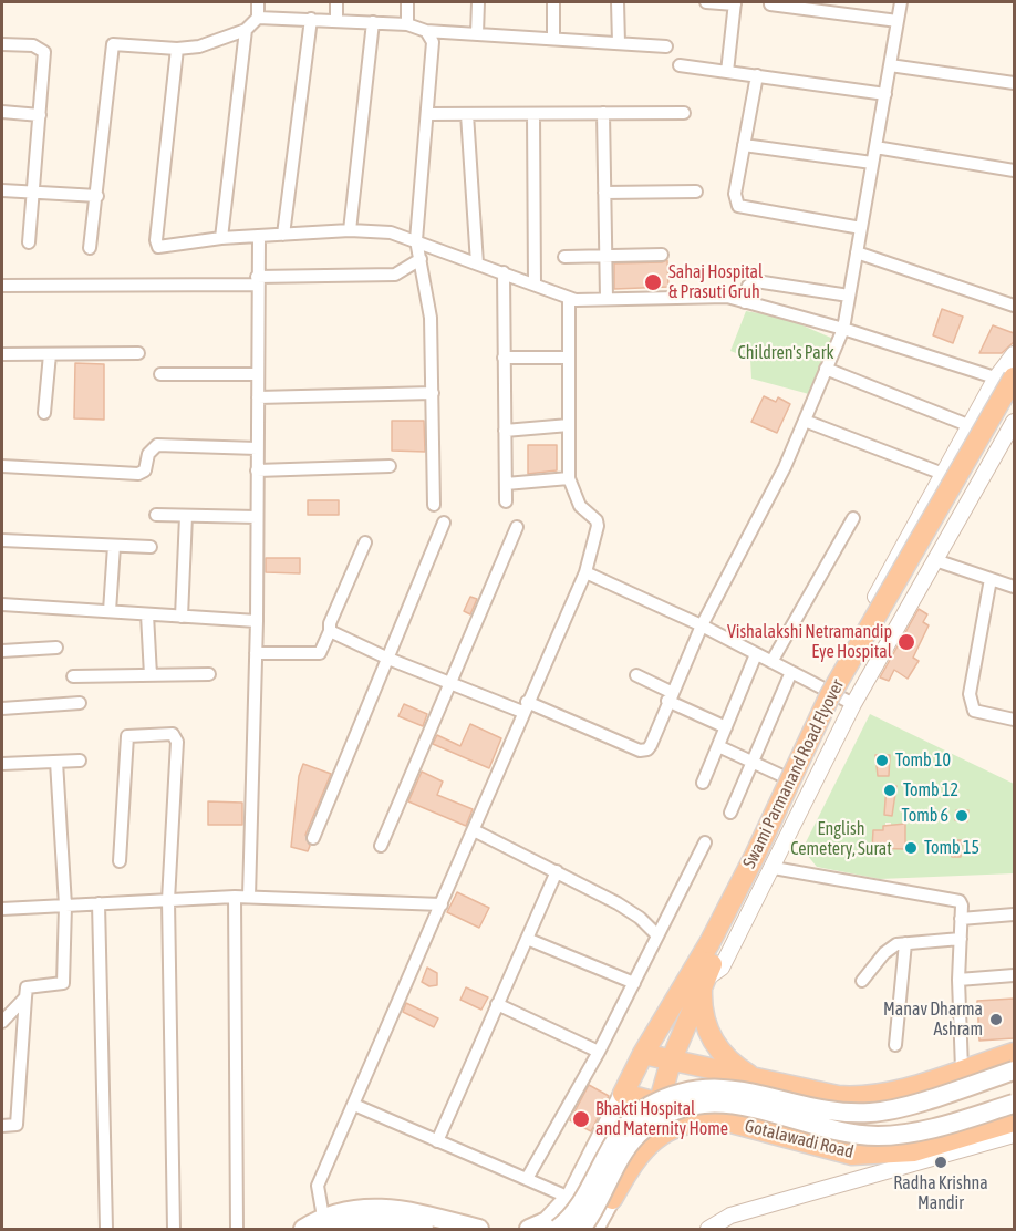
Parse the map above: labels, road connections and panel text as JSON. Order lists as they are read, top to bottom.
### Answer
{
  "streets": {
    "highway": ["Swami Parmanand Road Flyover", "Gotalawadi Road"]
  },
  "parks": ["Children's Park", "English Cemetery, Surat"],
  "places": [
    "Sahaj Hospital & Prasuti Gruh",
    "Vishalakshi Netramandip Eye Hospital",
    "Tomb 10",
    "Tomb 12",
    "Tomb 6",
    "Tomb 15",
    "Manav Dharma Ashram",
    "Bhakti Hospital and Maternity Home",
    "Radha Krishna Mandir"
  ]
}
